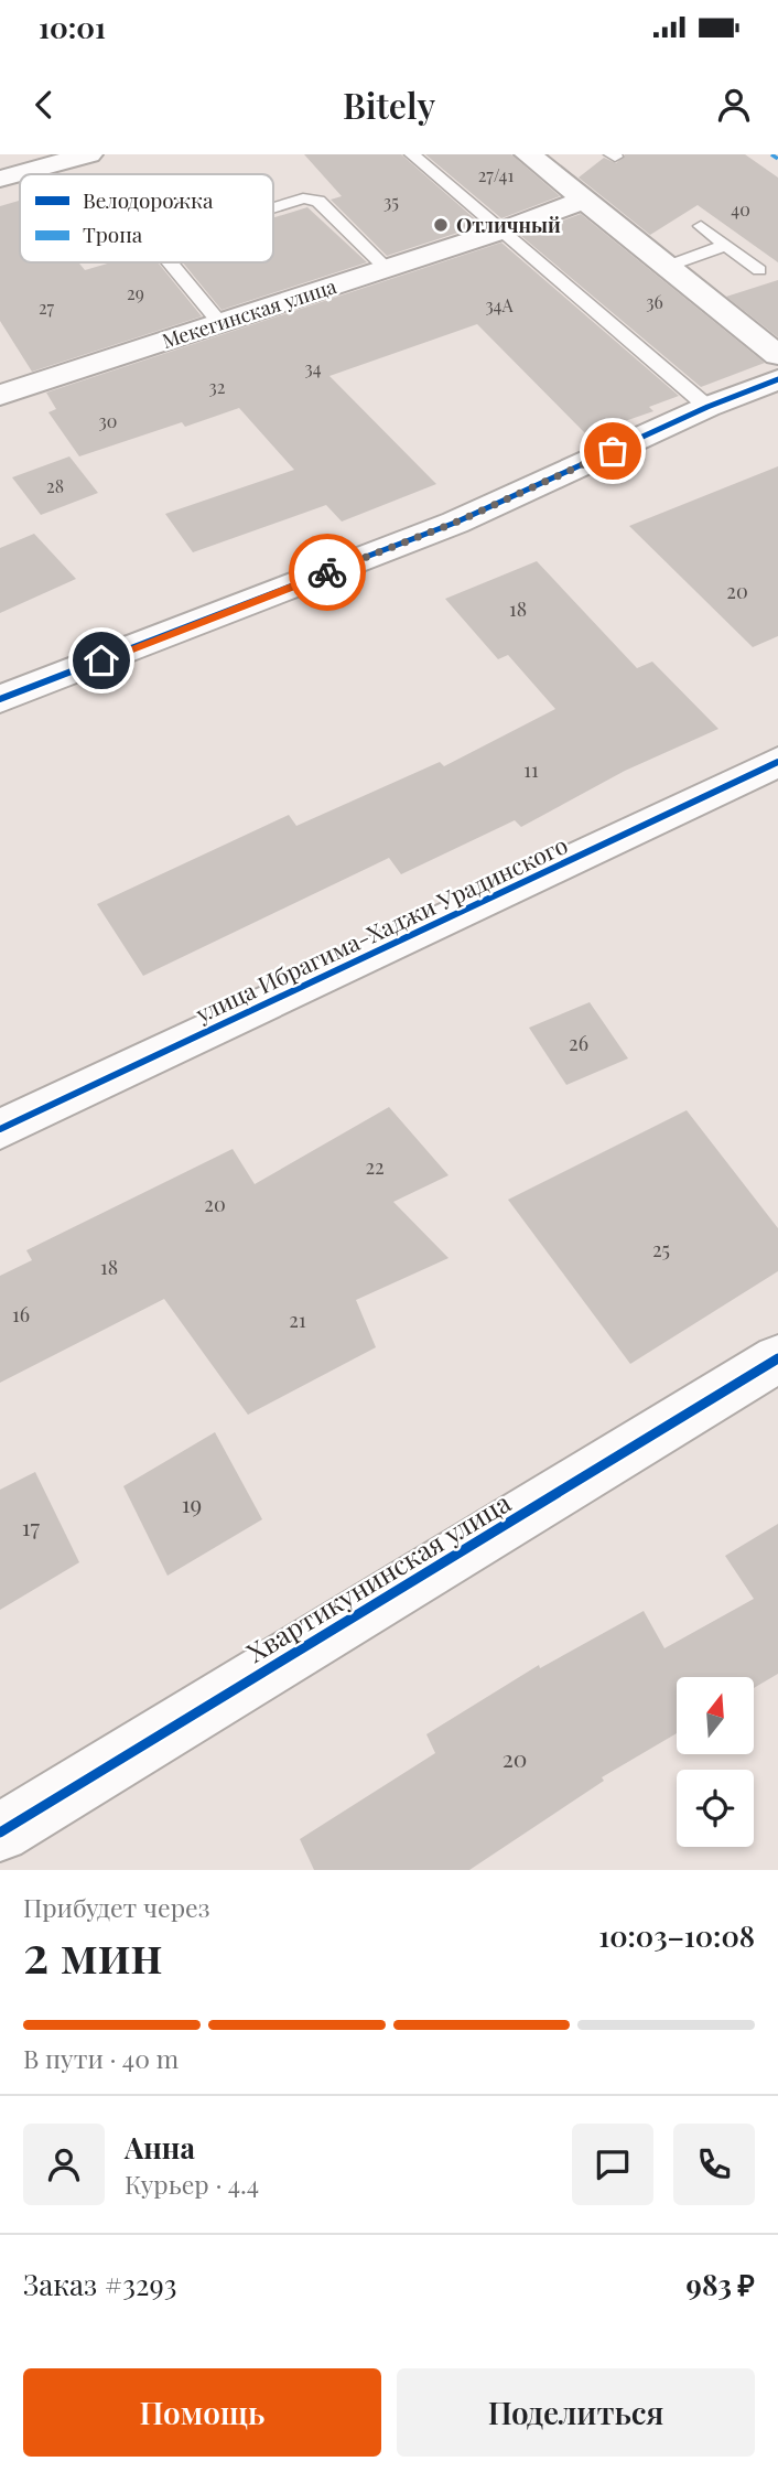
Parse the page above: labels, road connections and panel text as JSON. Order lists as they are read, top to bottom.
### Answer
{
  "streets": {
    "street": ["Мекегинская улица", "улица Ибрагима-Хаджи Урадинского", "Хвартикунинская улица"]
  },
  "places": ["Отличный"],
  "house_numbers": [
    "27/41",
    "35",
    "40",
    "29",
    "36",
    "34А",
    "27",
    "34",
    "32",
    "30",
    "28",
    "20",
    "18",
    "11",
    "26",
    "22",
    "20",
    "25",
    "18",
    "16",
    "21",
    "19",
    "17",
    "20"
  ],
  "legend": ["Велодорожка", "Тропа"],
  "north": "top",
  "page": {
    "status": "10:01",
    "header": "Bitely",
    "heading": ["2 мин", "Прибудет через", "10:03–10:08"],
    "panel": [
      "Анна",
      "Курьер · 4.4",
      "Заказ #3293",
      "983 ₽"
    ],
    "bar": "В пути · 40 m",
    "buttons": ["Помощь", "Поделиться"]
  }
}
